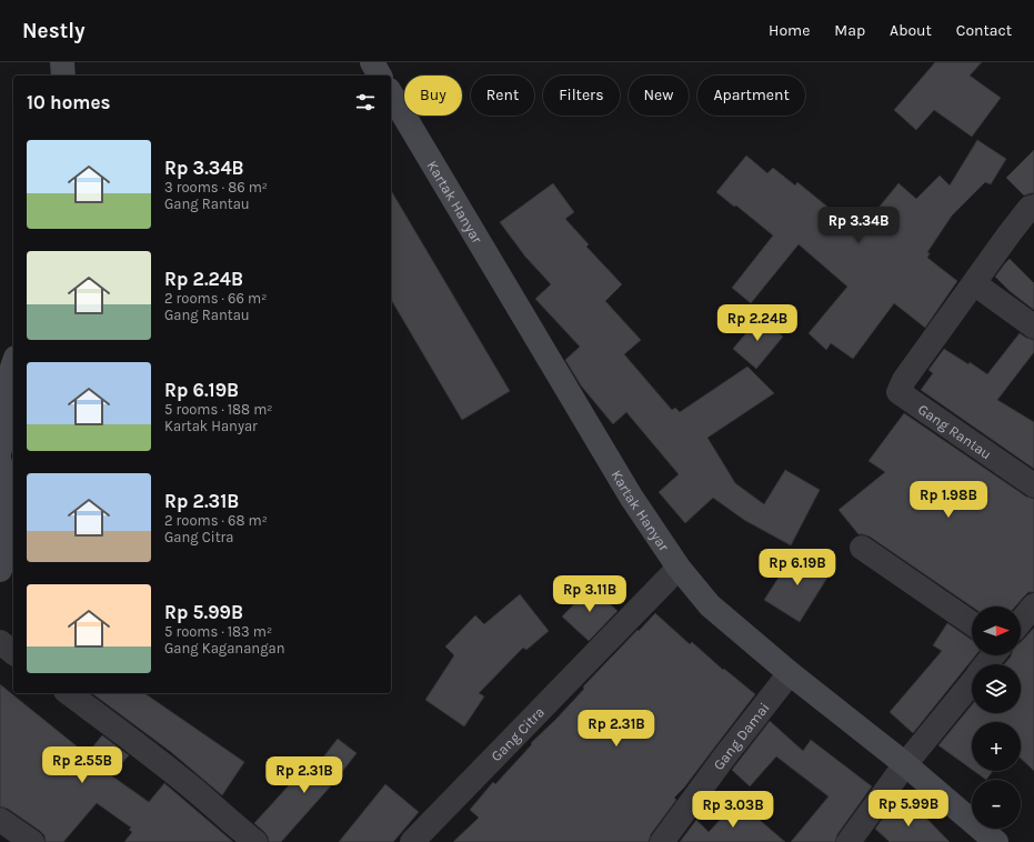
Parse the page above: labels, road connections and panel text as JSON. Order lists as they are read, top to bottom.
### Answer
{
  "streets": {
    "street": [
      "Kartak Hanyar",
      "Gang Rantau",
      "Gang Citra",
      "Gang Damai"
    ]
  },
  "crossings": [
    ["Kartak Hanyar", "Gang Citra"],
    ["Kartak Hanyar", "Gang Damai"]
  ],
  "north": "right",
  "page": {
    "header": "Nestly",
    "nav": [
      "Home",
      "Map",
      "About",
      "Contact"
    ],
    "chip": [
      "Buy",
      "Rent",
      "Filters",
      "New",
      "Apartment"
    ],
    "heading": "10 homes",
    "list": [
      {
        "name": "Rp 3.34B",
        "note": "3 rooms · 86 m² · Gang Rantau"
      },
      {
        "name": "Rp 2.24B",
        "note": "2 rooms · 66 m² · Gang Rantau"
      },
      {
        "name": "Rp 6.19B",
        "note": "5 rooms · 188 m² · Kartak Hanyar"
      },
      {
        "name": "Rp 2.31B",
        "note": "2 rooms · 68 m² · Gang Citra"
      },
      {
        "name": "Rp 5.99B",
        "note": "5 rooms · 183 m² · Gang Kaganangan"
      }
    ],
    "price": [
      "Rp 3.34B",
      "Rp 2.24B",
      "Rp 1.98B",
      "Rp 6.19B",
      "Rp 3.11B",
      "Rp 2.31B",
      "Rp 2.55B",
      "Rp 2.31B",
      "Rp 5.99B",
      "Rp 3.03B"
    ],
    "map_buttons": ["+", "−"]
  }
}
